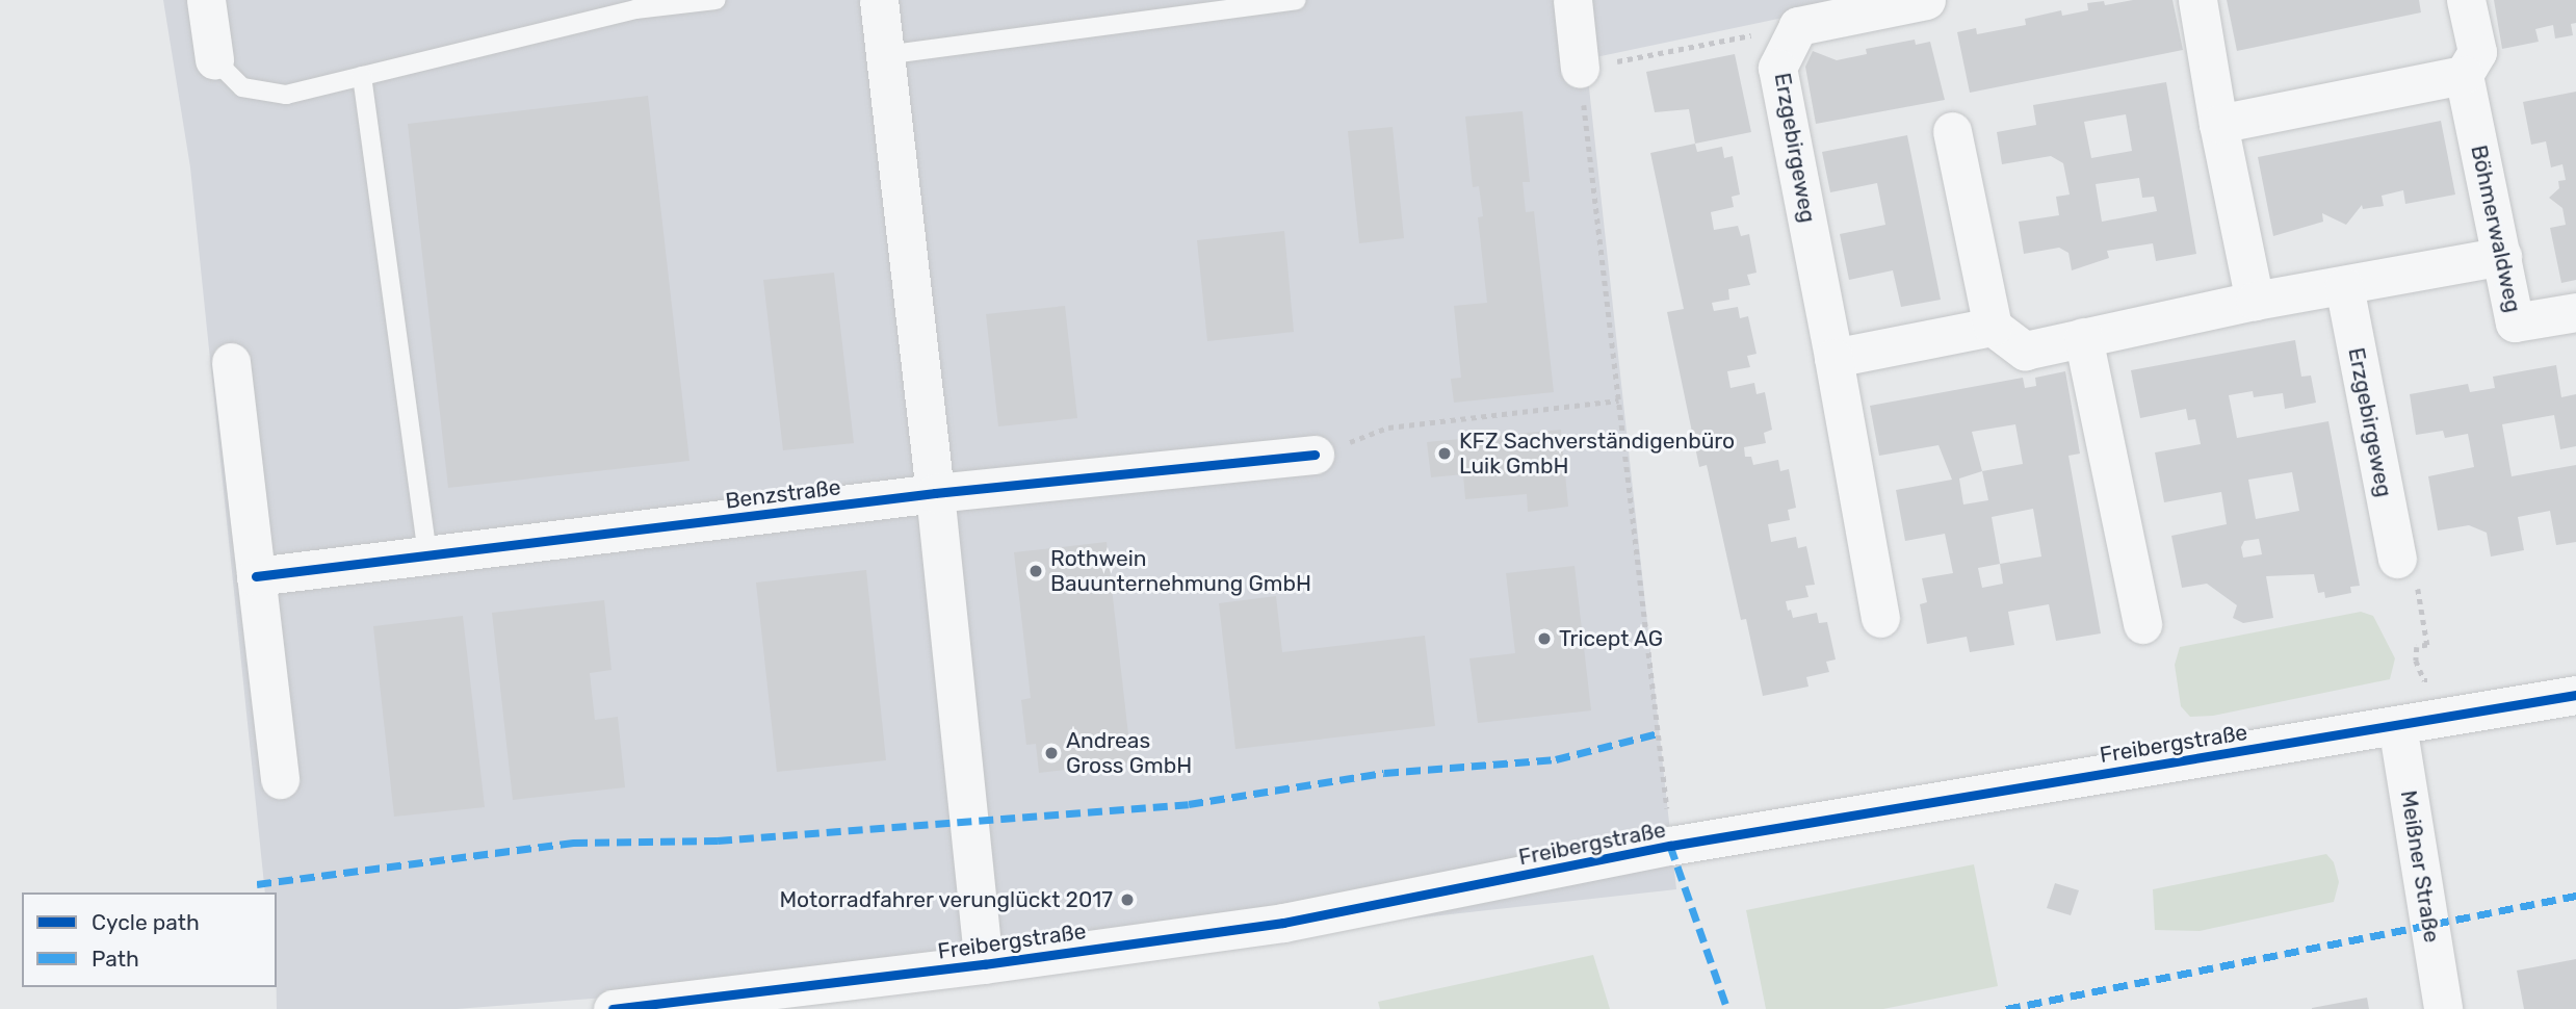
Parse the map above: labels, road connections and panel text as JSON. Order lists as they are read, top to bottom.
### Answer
{
  "streets": {
    "street": [
      "Erzgebirgeweg",
      "Böhmerwaldweg",
      "Benzstraße",
      "Freibergstraße",
      "Meißner Straße"
    ]
  },
  "crossings": [
    ["Freibergstraße", "Meißner Straße"]
  ],
  "places": [
    "KFZ Sachverständigenbüro Luik GmbH",
    "Rothwein Bauunternehmung GmbH",
    "Tricept AG",
    "Andreas Gross GmbH",
    "Motorradfahrer verunglückt 2017"
  ],
  "legend": ["Cycle path", "Path"]
}
